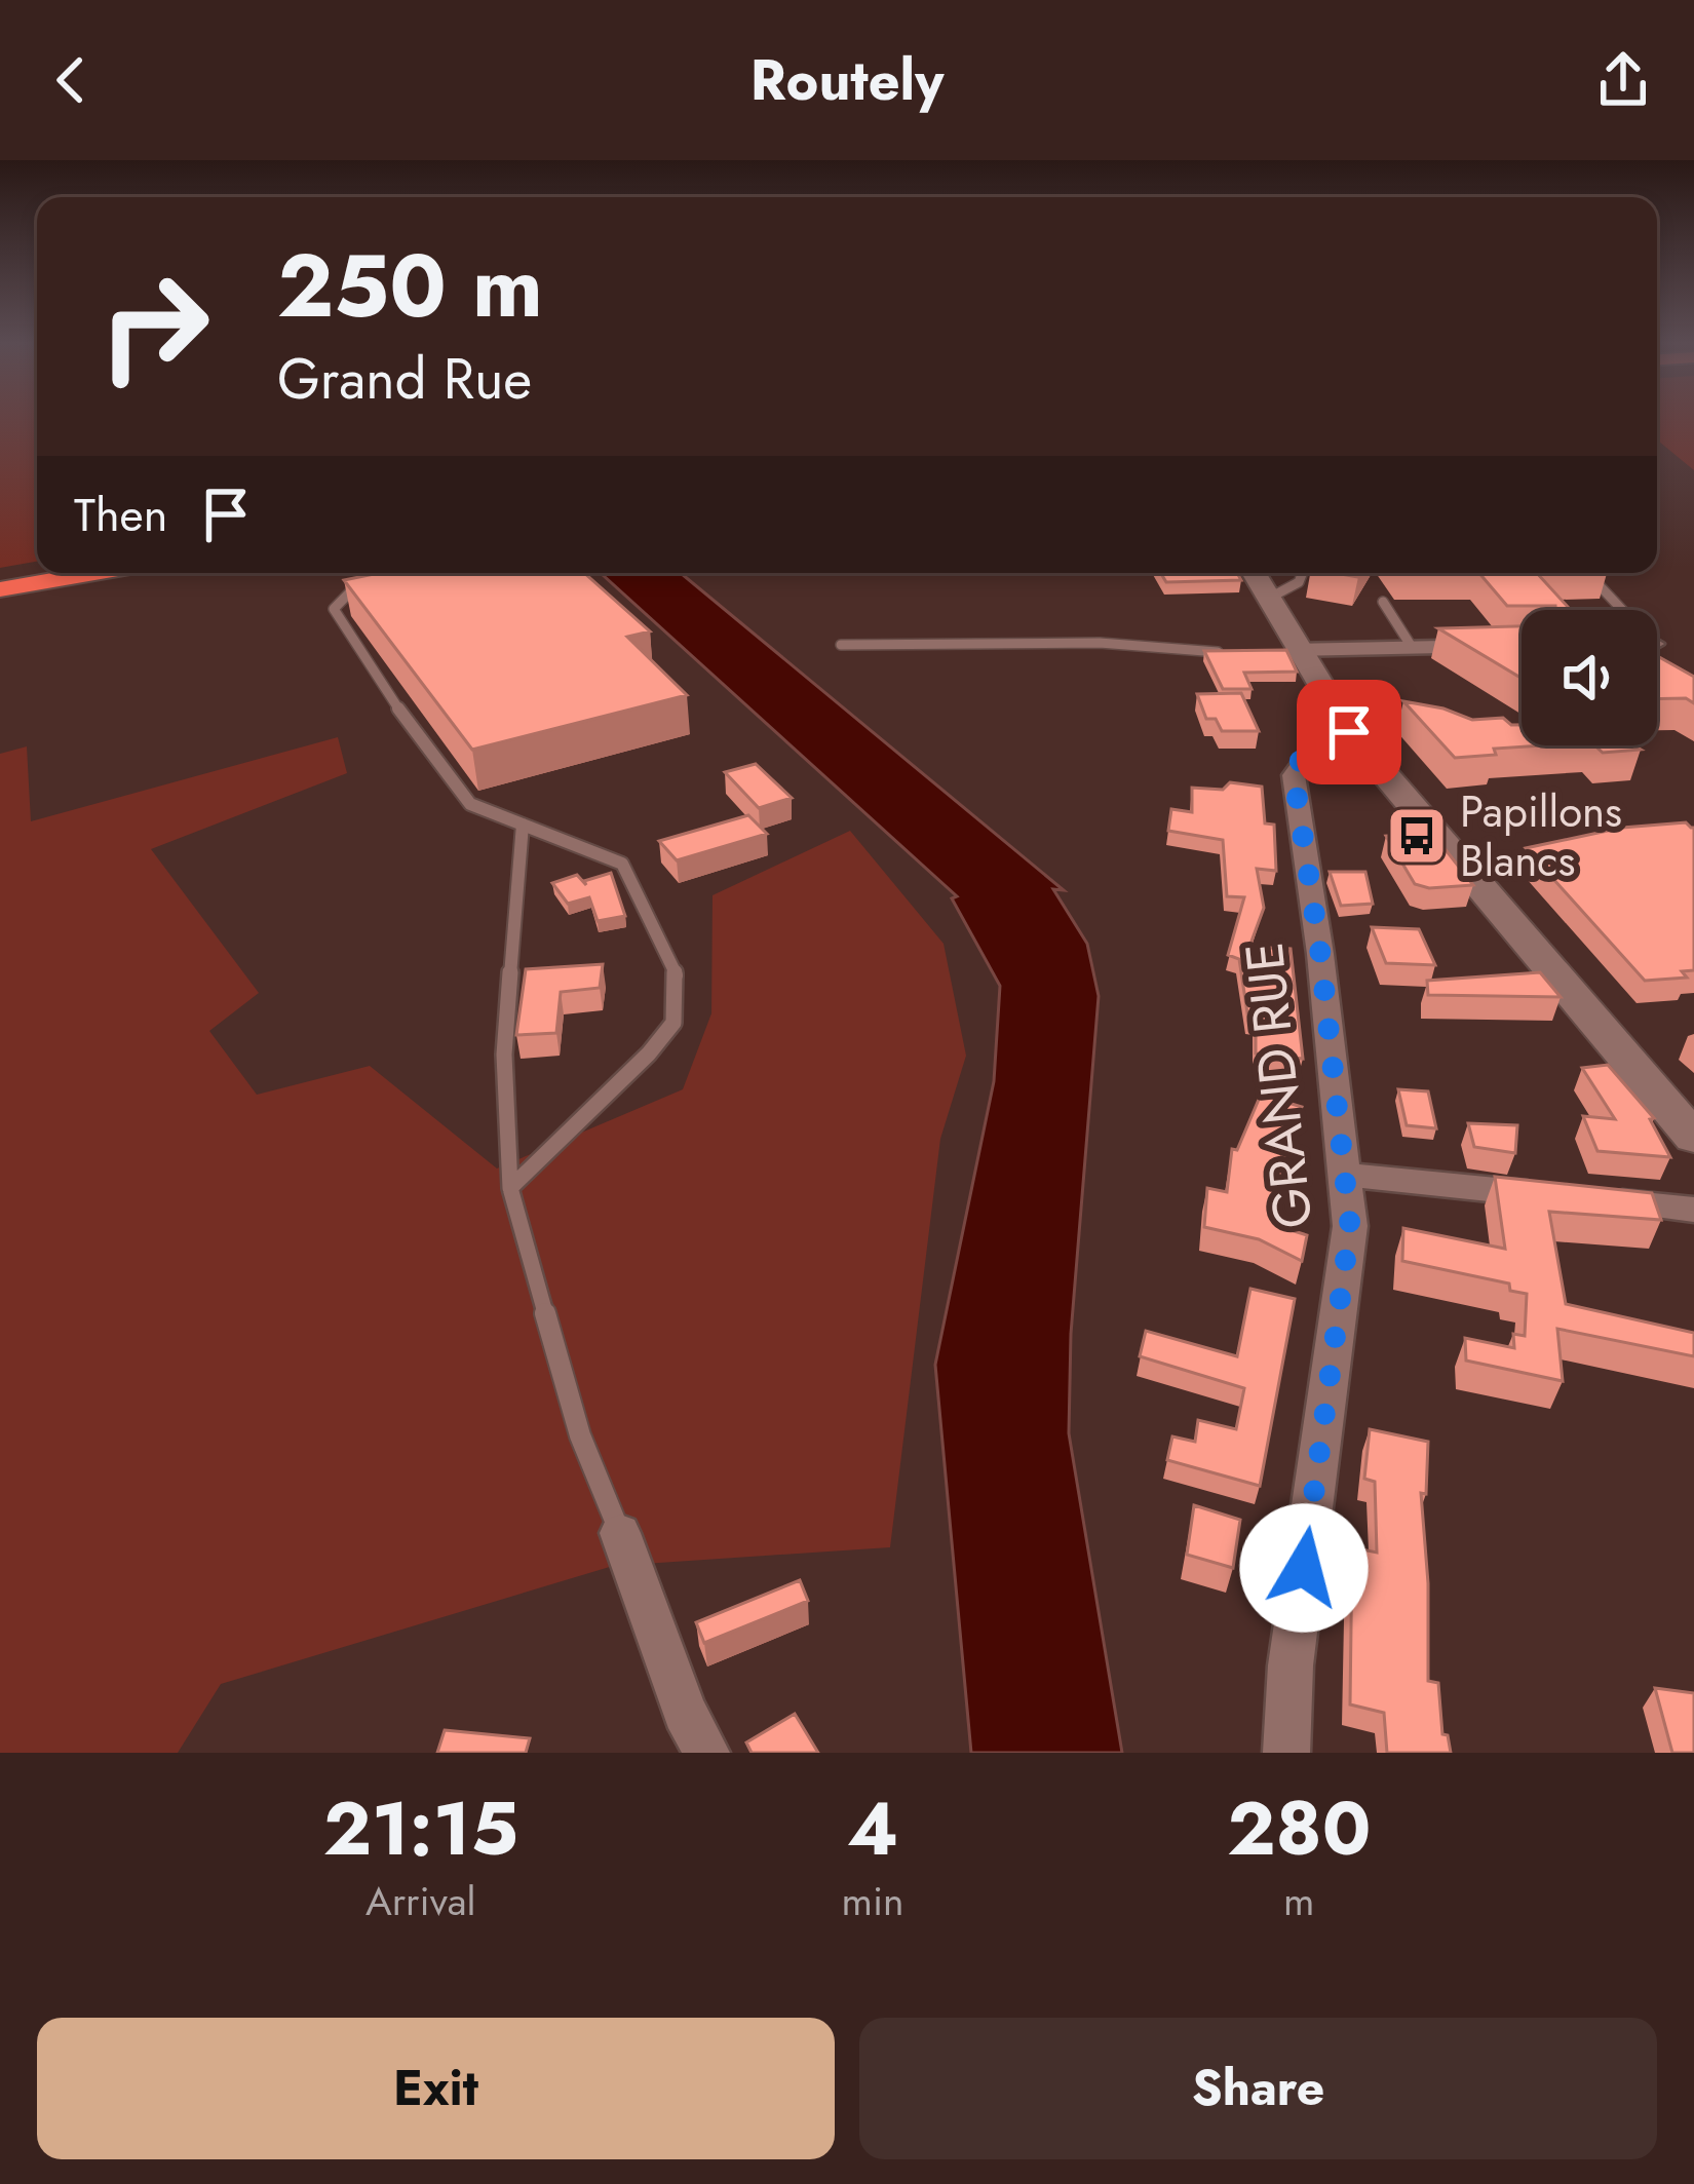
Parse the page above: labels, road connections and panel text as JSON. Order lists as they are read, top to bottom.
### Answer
{
  "streets": {
    "street": ["GRAND RUE"]
  },
  "places": {
    "bus stop": ["Papillons Blancs"]
  },
  "page": {
    "header": "Routely",
    "turn": ["250 m", "Grand Rue"],
    "then": "Then",
    "eta": [
      "21:15",
      "Arrival",
      "4",
      "min",
      "280",
      "m"
    ],
    "buttons": ["Exit", "Share"]
  }
}
